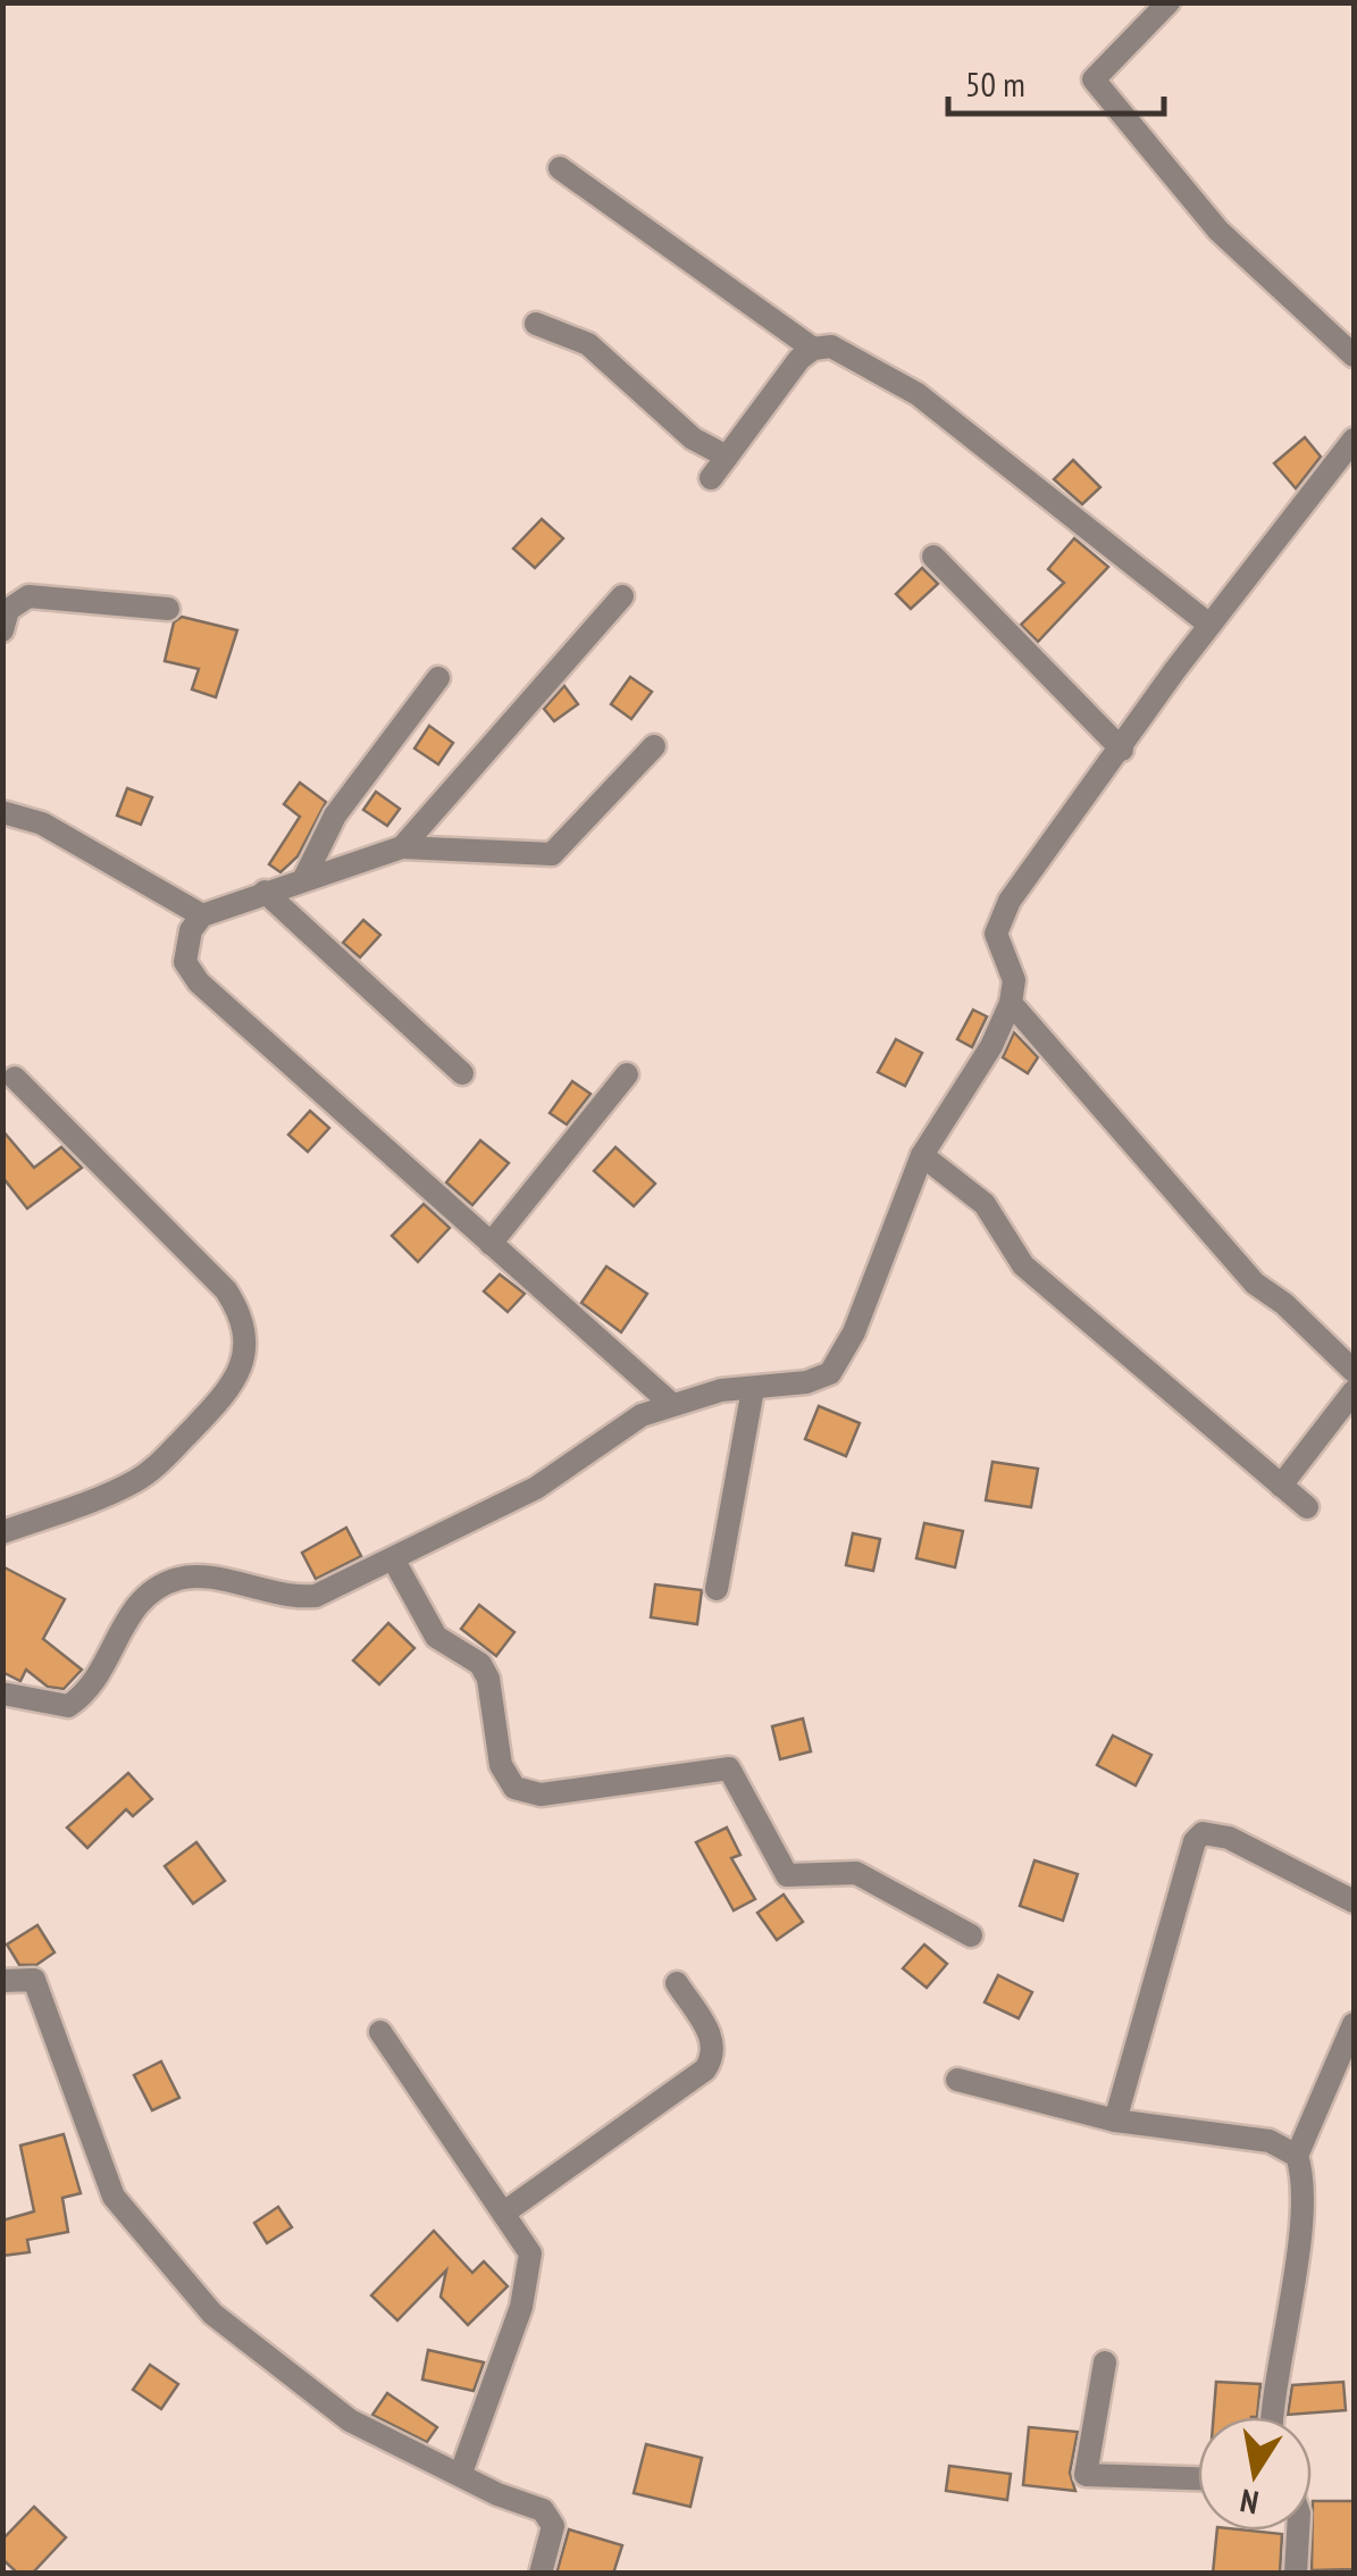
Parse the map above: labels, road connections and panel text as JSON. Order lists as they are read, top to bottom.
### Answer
{
  "scale_bar": "50 m",
  "north": "bottom"
}
